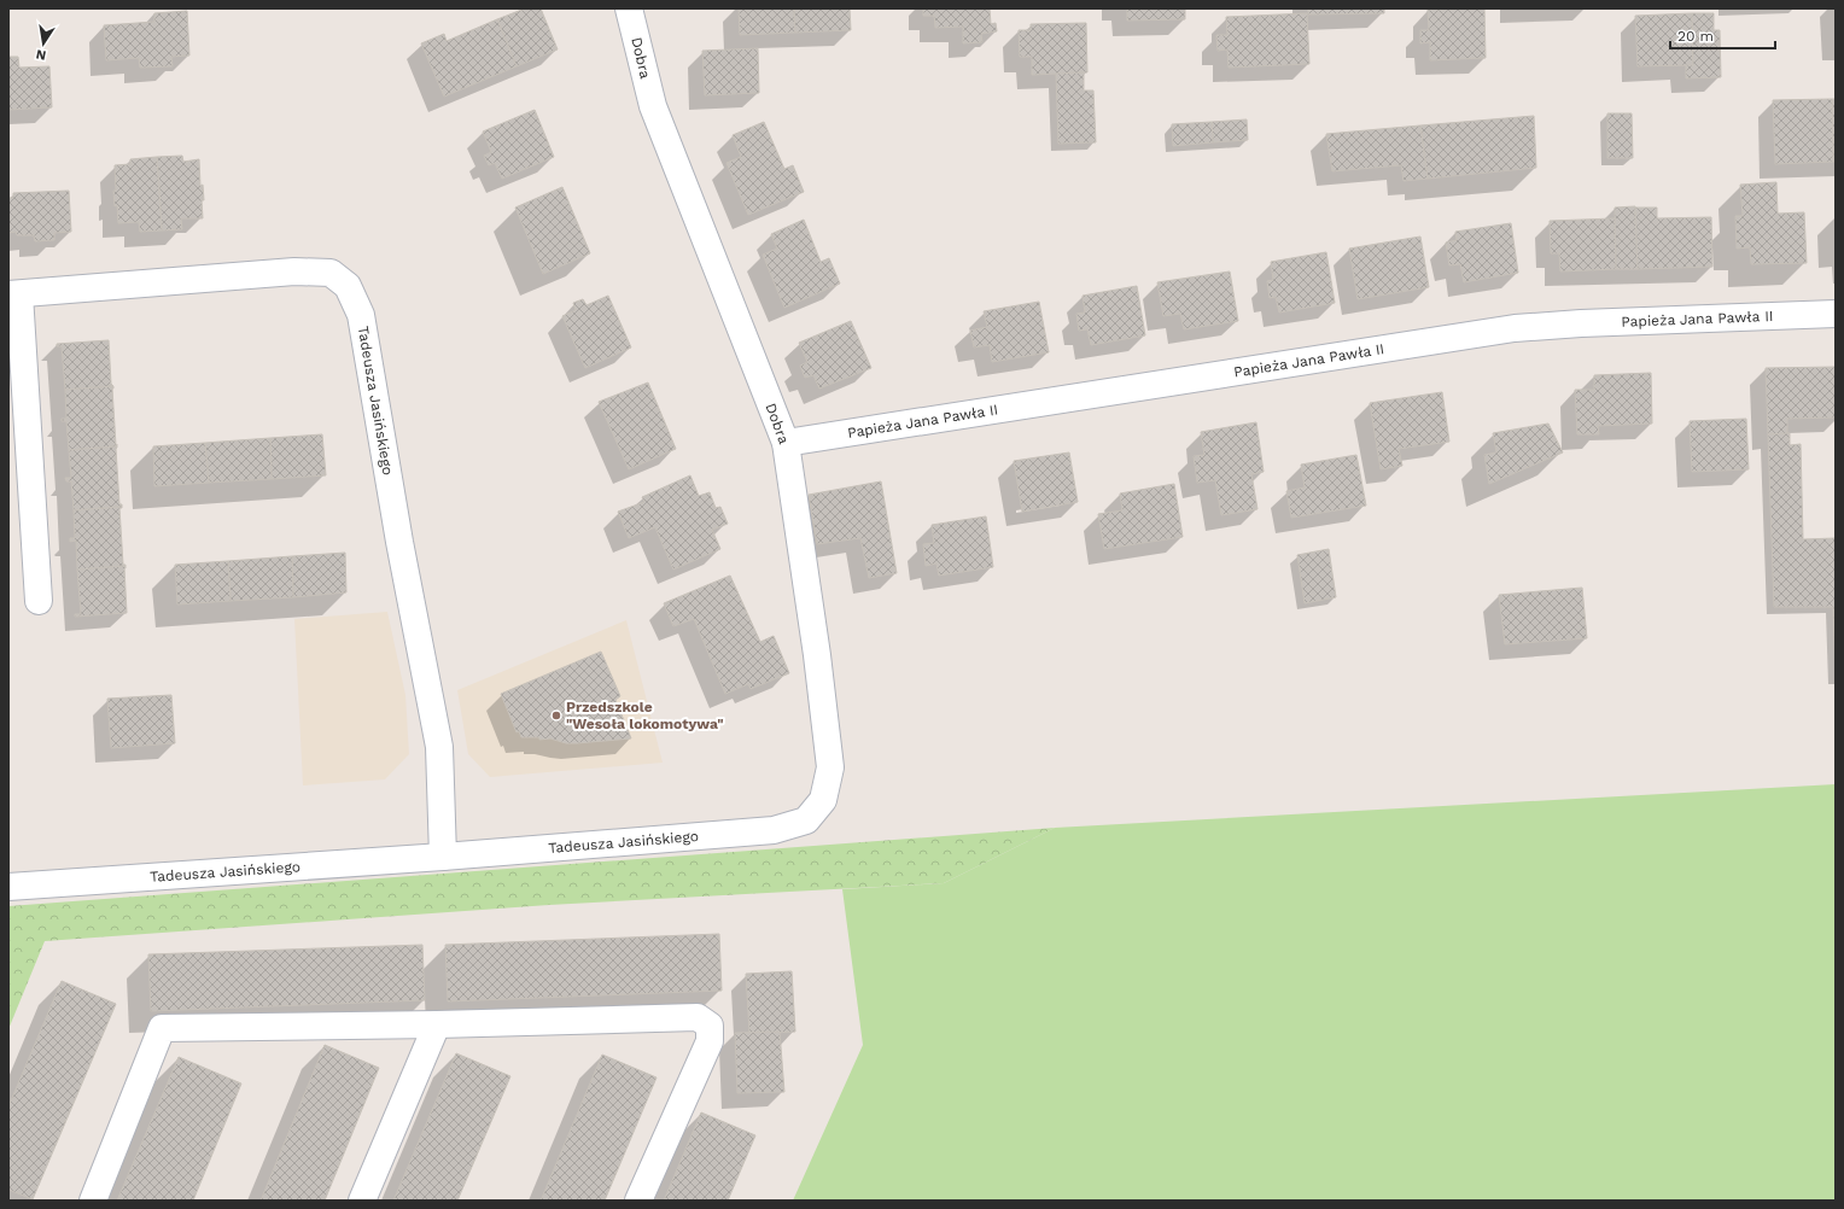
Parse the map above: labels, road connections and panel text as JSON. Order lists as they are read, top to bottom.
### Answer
{
  "streets": {
    "street": ["Dobra", "Papieża Jana Pawła II", "Tadeusza Jasińskiego"]
  },
  "crossings": [
    ["Dobra", "Papieża Jana Pawła II"],
    ["Dobra", "Tadeusza Jasińskiego"]
  ],
  "places": ["Przedszkole \"Wesoła lokomotywa\""],
  "scale_bar": "20 m",
  "north": "bottom"
}
